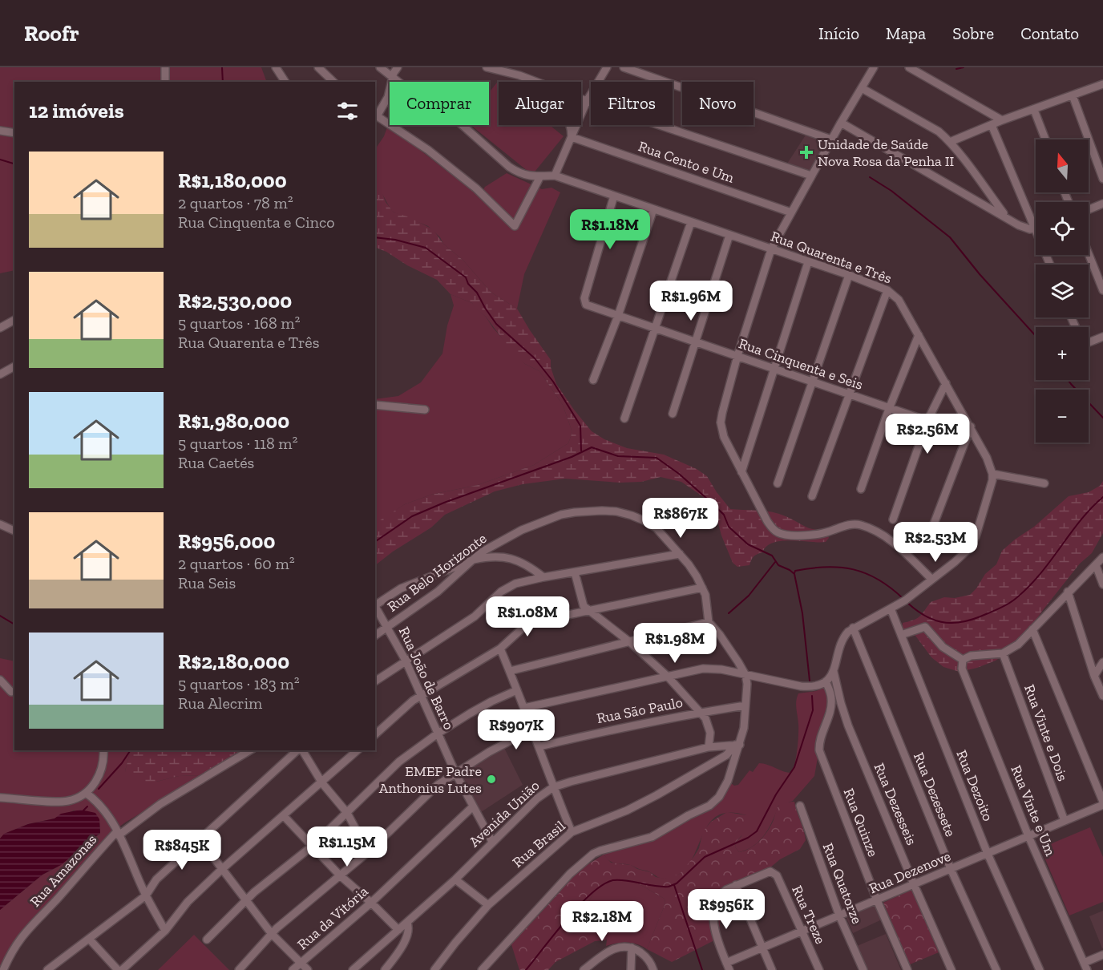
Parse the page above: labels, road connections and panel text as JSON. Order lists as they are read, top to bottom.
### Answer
{
  "streets": {
    "street": [
      "Rua Cento e Um",
      "Rua Quarenta e Três",
      "Rua Cinquenta e Seis",
      "Rua Belo Horizonte",
      "Rua João de Barro",
      "Rua São Paulo",
      "Rua Vinte e Dois",
      "Rua Dezoito",
      "Rua Dezessete",
      "Rua Dezesseis",
      "Rua Vinte e Um",
      "Avenida União",
      "Rua Quinze",
      "Rua Brasil",
      "Rua Amazonas",
      "Rua Dezenove",
      "Rua Quatorze",
      "Rua Treze",
      "Rua da Vitória"
    ]
  },
  "crossings": [
    ["Rua Quarenta e Três", "Rua Cinquenta e Seis"],
    ["Rua Belo Horizonte", "Rua João de Barro"],
    ["Rua João de Barro", "Avenida União"],
    ["Rua João de Barro", "Rua da Vitória"],
    ["Rua Vinte e Dois", "Rua Dezenove"],
    ["Rua Dezoito", "Rua Dezenove"],
    ["Rua Dezessete", "Rua Dezenove"],
    ["Rua Dezesseis", "Rua Dezenove"],
    ["Rua Vinte e Um", "Rua Dezenove"],
    ["Avenida União", "Rua Brasil"],
    ["Rua Quinze", "Rua Dezenove"],
    ["Rua Dezenove", "Rua Quatorze"],
    ["Rua Dezenove", "Rua Treze"]
  ],
  "places": {
    "health": ["Unidade de Saúde Nova Rosa da Penha II"],
    "other": ["EMEF Padre Anthonius Lutes"]
  },
  "north": "top",
  "page": {
    "header": "Roofr",
    "nav": [
      "Início",
      "Mapa",
      "Sobre",
      "Contato"
    ],
    "chip": [
      "Comprar",
      "Alugar",
      "Filtros",
      "Novo"
    ],
    "heading": "12 imóveis",
    "map_buttons": ["+", "−"],
    "list": [
      {
        "name": "R$1,180,000",
        "note": "2 quartos · 78 m² · Rua Cinquenta e Cinco"
      },
      {
        "name": "R$2,530,000",
        "note": "5 quartos · 168 m² · Rua Quarenta e Três"
      },
      {
        "name": "R$1,980,000",
        "note": "5 quartos · 118 m² · Rua Caetés"
      },
      {
        "name": "R$956,000",
        "note": "2 quartos · 60 m² · Rua Seis"
      },
      {
        "name": "R$2,180,000",
        "note": "5 quartos · 183 m² · Rua Alecrim"
      }
    ],
    "price": [
      "R$1.18M",
      "R$1.96M",
      "R$2.56M",
      "R$867K",
      "R$2.53M",
      "R$1.08M",
      "R$1.98M",
      "R$907K",
      "R$1.15M",
      "R$845K",
      "R$956K",
      "R$2.18M"
    ]
  }
}
